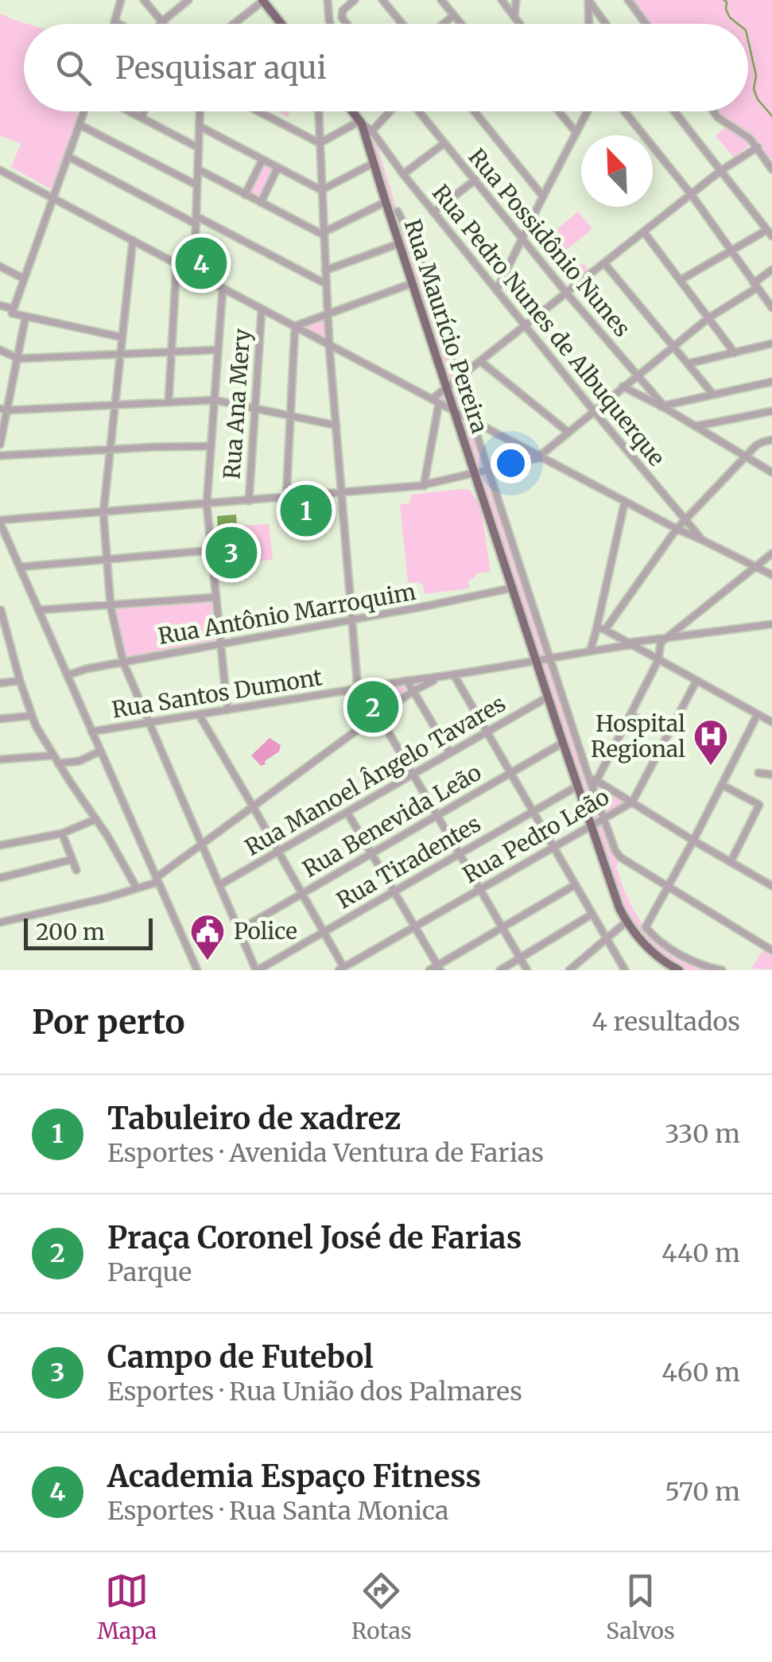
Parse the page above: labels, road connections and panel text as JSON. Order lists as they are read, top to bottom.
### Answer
{
  "streets": {
    "main road": ["Rua Maurício Pereira"],
    "street": [
      "Rua Possidônio Nunes",
      "Rua Pedro Nunes de Albuquerque",
      "Rua Ana Mery",
      "Rua Antônio Marroquim",
      "Rua Santos Dumont",
      "Rua Manoel Ângelo Tavares",
      "Rua Benevida Leão",
      "Rua Pedro Leão",
      "Rua Tiradentes"
    ]
  },
  "crossings": [
    ["Rua Pedro Nunes de Albuquerque", "Rua Maurício Pereira"],
    ["Rua Maurício Pereira", "Rua Antônio Marroquim"],
    ["Rua Maurício Pereira", "Rua Santos Dumont"],
    ["Rua Maurício Pereira", "Rua Manoel Ângelo Tavares"],
    ["Rua Maurício Pereira", "Rua Benevida Leão"],
    ["Rua Maurício Pereira", "Rua Pedro Leão"],
    ["Rua Maurício Pereira", "Rua Tiradentes"]
  ],
  "places": {
    "hospital": ["Hospital Regional"],
    "public building": ["Police"]
  },
  "scale_bar": "200 m",
  "north": "top left",
  "page": {
    "search": "Pesquisar aqui",
    "pins": [
      "4",
      "1",
      "3",
      "2"
    ],
    "scale": "200 m",
    "heading": ["Por perto", "4 resultados"],
    "list": [
      {
        "mark": "1",
        "name": "Tabuleiro de xadrez",
        "note": "Esportes · Avenida Ventura de Farias",
        "value": "330 m"
      },
      {
        "mark": "2",
        "name": "Praça Coronel José de Farias",
        "note": "Parque",
        "value": "440 m"
      },
      {
        "mark": "3",
        "name": "Campo de Futebol",
        "note": "Esportes · Rua União dos Palmares",
        "value": "460 m"
      },
      {
        "mark": "4",
        "name": "Academia Espaço Fitness",
        "note": "Esportes · Rua Santa Monica",
        "value": "570 m"
      }
    ],
    "nav": ["Mapa", "Rotas", "Salvos"]
  }
}
